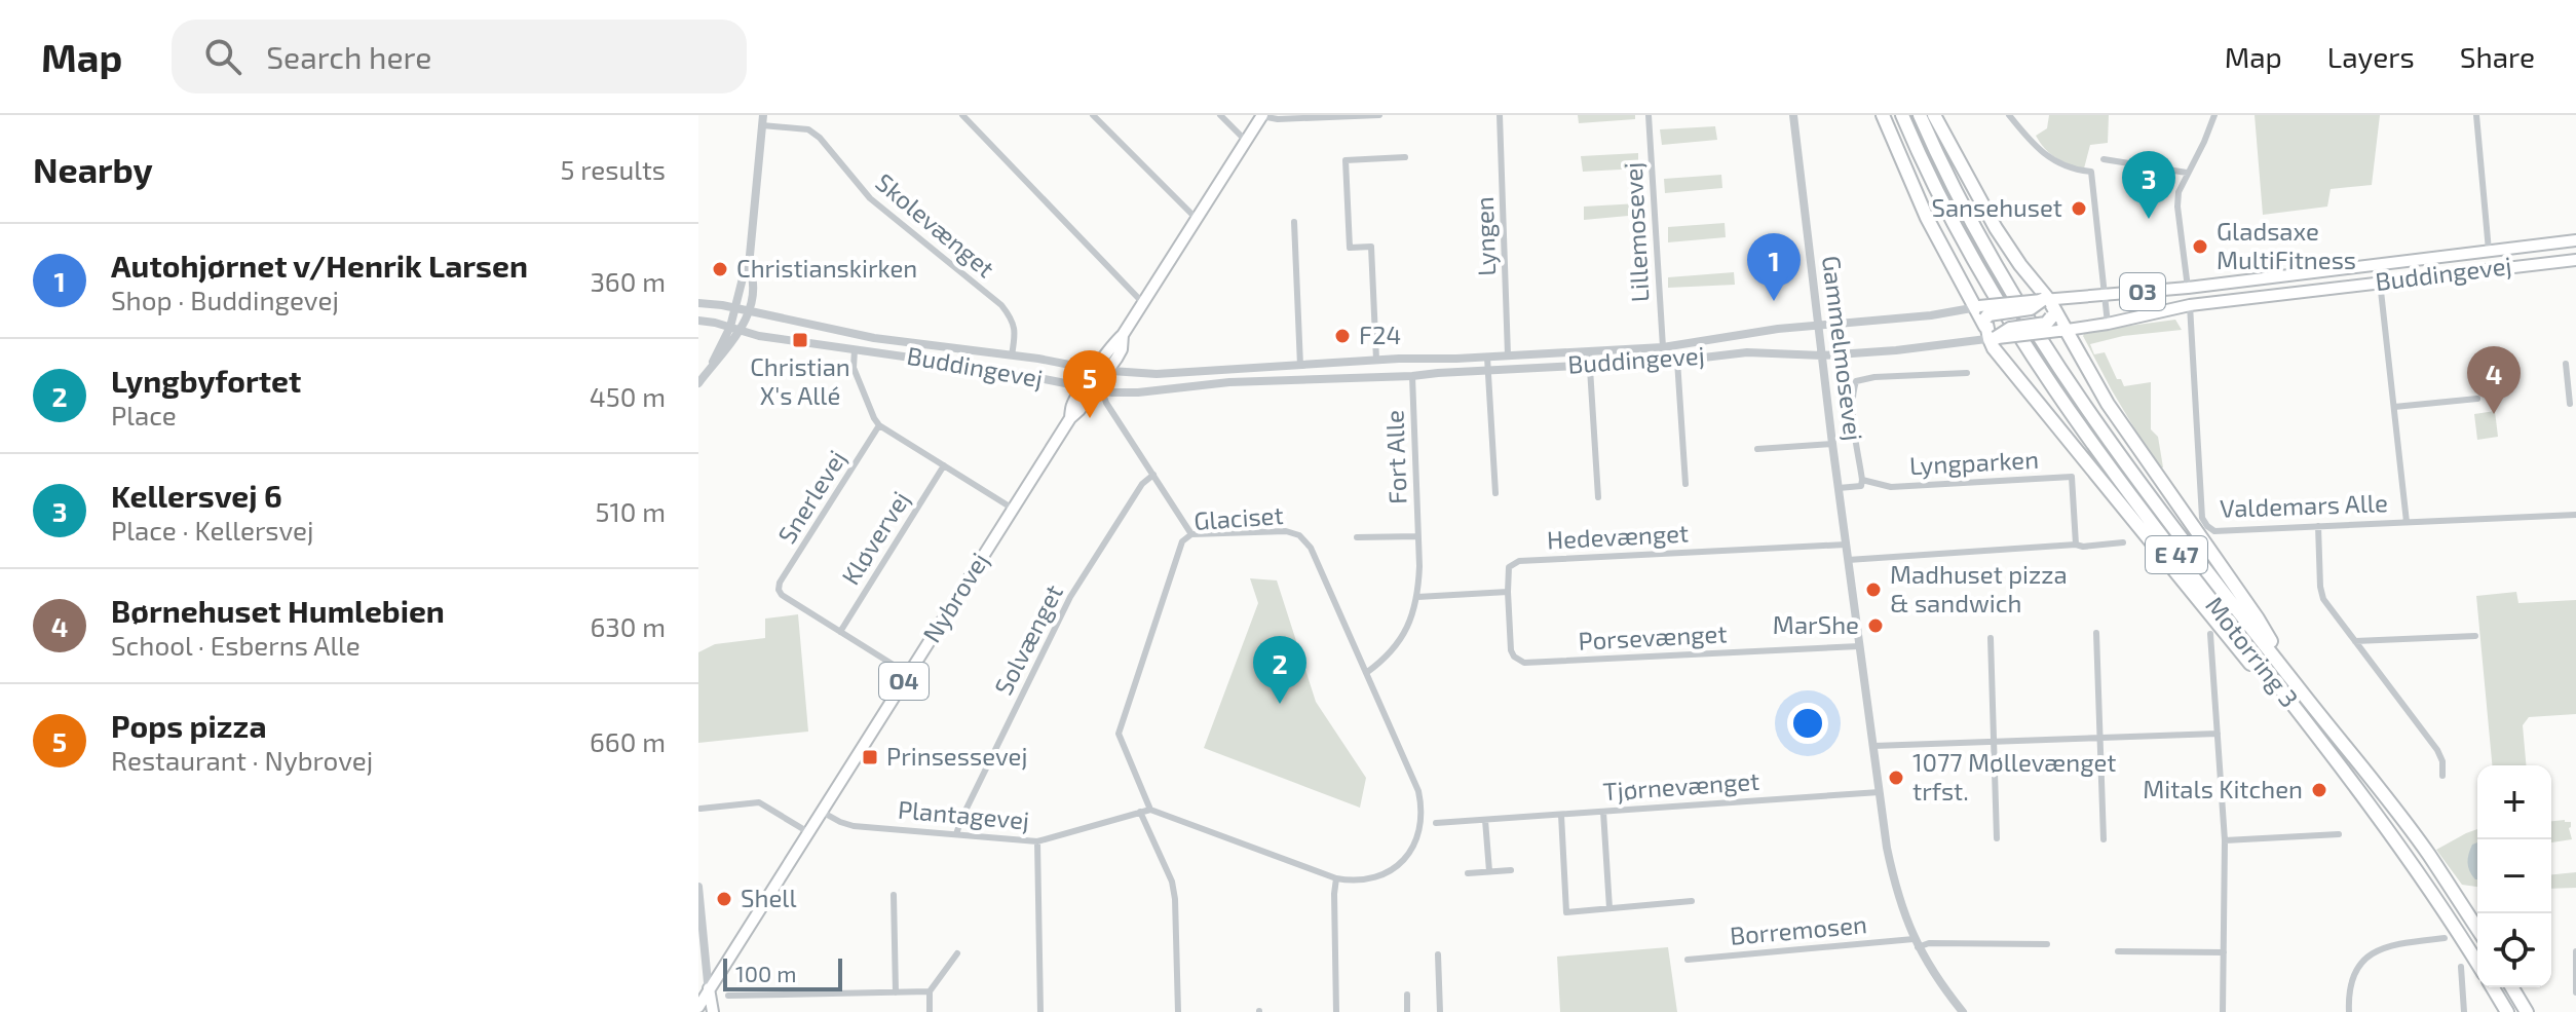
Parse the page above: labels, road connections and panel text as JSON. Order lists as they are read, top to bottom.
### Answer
{
  "streets": {
    "highway": ["E 47", "Motorring 3"],
    "main road": [
      "Buddingevej",
      "O3",
      "Nybrovej",
      "O4"
    ],
    "street": [
      "Skolevænget",
      "Lillemosevej",
      "Lyngen",
      "Gammelmosevej",
      "Fort Alle",
      "Lyngparken",
      "Snerlevej",
      "Valdemars Alle",
      "Glaciset",
      "Hedevænget",
      "Kløvervej",
      "Porsevænget",
      "Solvænget",
      "Tjørnevænget",
      "Plantagevej",
      "Borremosen"
    ]
  },
  "crossings": [
    ["Skolevænget", "Buddingevej"],
    ["Lillemosevej", "Buddingevej"],
    ["Lyngen", "Buddingevej"],
    ["Buddingevej", "Gammelmosevej"],
    ["Buddingevej", "Fort Alle"],
    ["Buddingevej", "Valdemars Alle"],
    ["Buddingevej", "Nybrovej"],
    ["Gammelmosevej", "Lyngparken"],
    ["Gammelmosevej", "Hedevænget"],
    ["Gammelmosevej", "Porsevænget"],
    ["Gammelmosevej", "Tjørnevænget"],
    ["Gammelmosevej", "Borremosen"],
    ["Fort Alle", "Glaciset"],
    ["Snerlevej", "Kløvervej"],
    ["Glaciset", "Plantagevej"],
    ["Hedevænget", "Porsevænget"],
    ["Nybrovej", "Plantagevej"],
    ["Solvænget", "Plantagevej"]
  ],
  "places": {
    "other": [
      "Sansehuset",
      "Gladsaxe MultiFitness",
      "Christianskirken",
      "F24",
      "Madhuset pizza & sandwich",
      "MarShe",
      "1077 Møllevænget trfst.",
      "Mitals Kitchen",
      "Shell"
    ],
    "transit": ["Christian X's Allé", "Prinsessevej"]
  },
  "scale_bar": "100 m",
  "page": {
    "header": "Map",
    "search": "Search here",
    "nav": ["Map", "Layers", "Share"],
    "heading": ["Nearby", "5 results"],
    "pins": [
      "3",
      "1",
      "4",
      "5",
      "2"
    ],
    "list": [
      {
        "mark": "1",
        "name": "Autohjørnet v/Henrik Larsen",
        "note": "Shop · Buddingevej",
        "value": "360 m"
      },
      {
        "mark": "2",
        "name": "Lyngbyfortet",
        "note": "Place",
        "value": "450 m"
      },
      {
        "mark": "3",
        "name": "Kellersvej 6",
        "note": "Place · Kellersvej",
        "value": "510 m"
      },
      {
        "mark": "4",
        "name": "Børnehuset Humlebien",
        "note": "School · Esberns Alle",
        "value": "630 m"
      },
      {
        "mark": "5",
        "name": "Pops pizza",
        "note": "Restaurant · Nybrovej",
        "value": "660 m"
      }
    ],
    "map_buttons": ["+", "−"],
    "scale": "100 m"
  }
}
